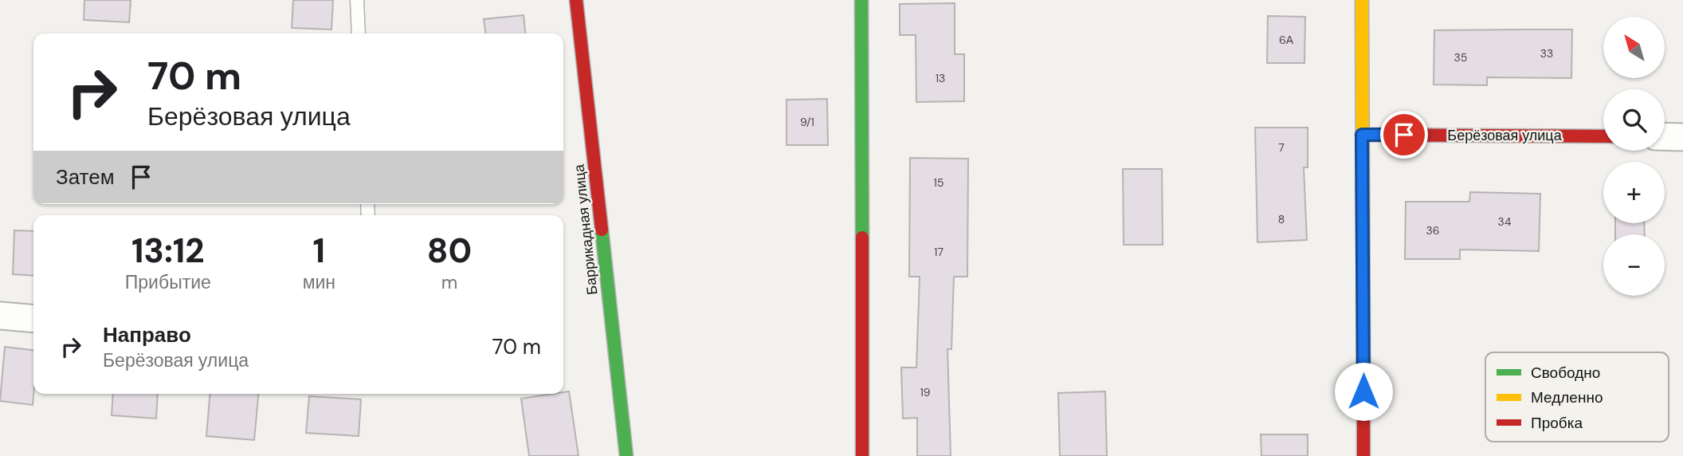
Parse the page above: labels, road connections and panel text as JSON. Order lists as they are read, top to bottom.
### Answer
{
  "streets": {
    "street": ["Берёзовая улица", "Баррикадная улица"]
  },
  "house_numbers": [
    "6А",
    "33",
    "35",
    "13",
    "9/1",
    "7",
    "15",
    "8",
    "34",
    "36",
    "17",
    "19"
  ],
  "legend": ["Свободно", "Медленно", "Пробка"],
  "north": "top left",
  "page": {
    "map_buttons": ["+", "−"],
    "turn": ["70 m", "Берёзовая улица"],
    "then": "Затем",
    "eta": [
      "13:12",
      "Прибытие",
      "1",
      "мин",
      "80",
      "m"
    ],
    "list": [
      {
        "name": "Направо",
        "note": "Берёзовая улица",
        "value": "70 m"
      }
    ]
  }
}
